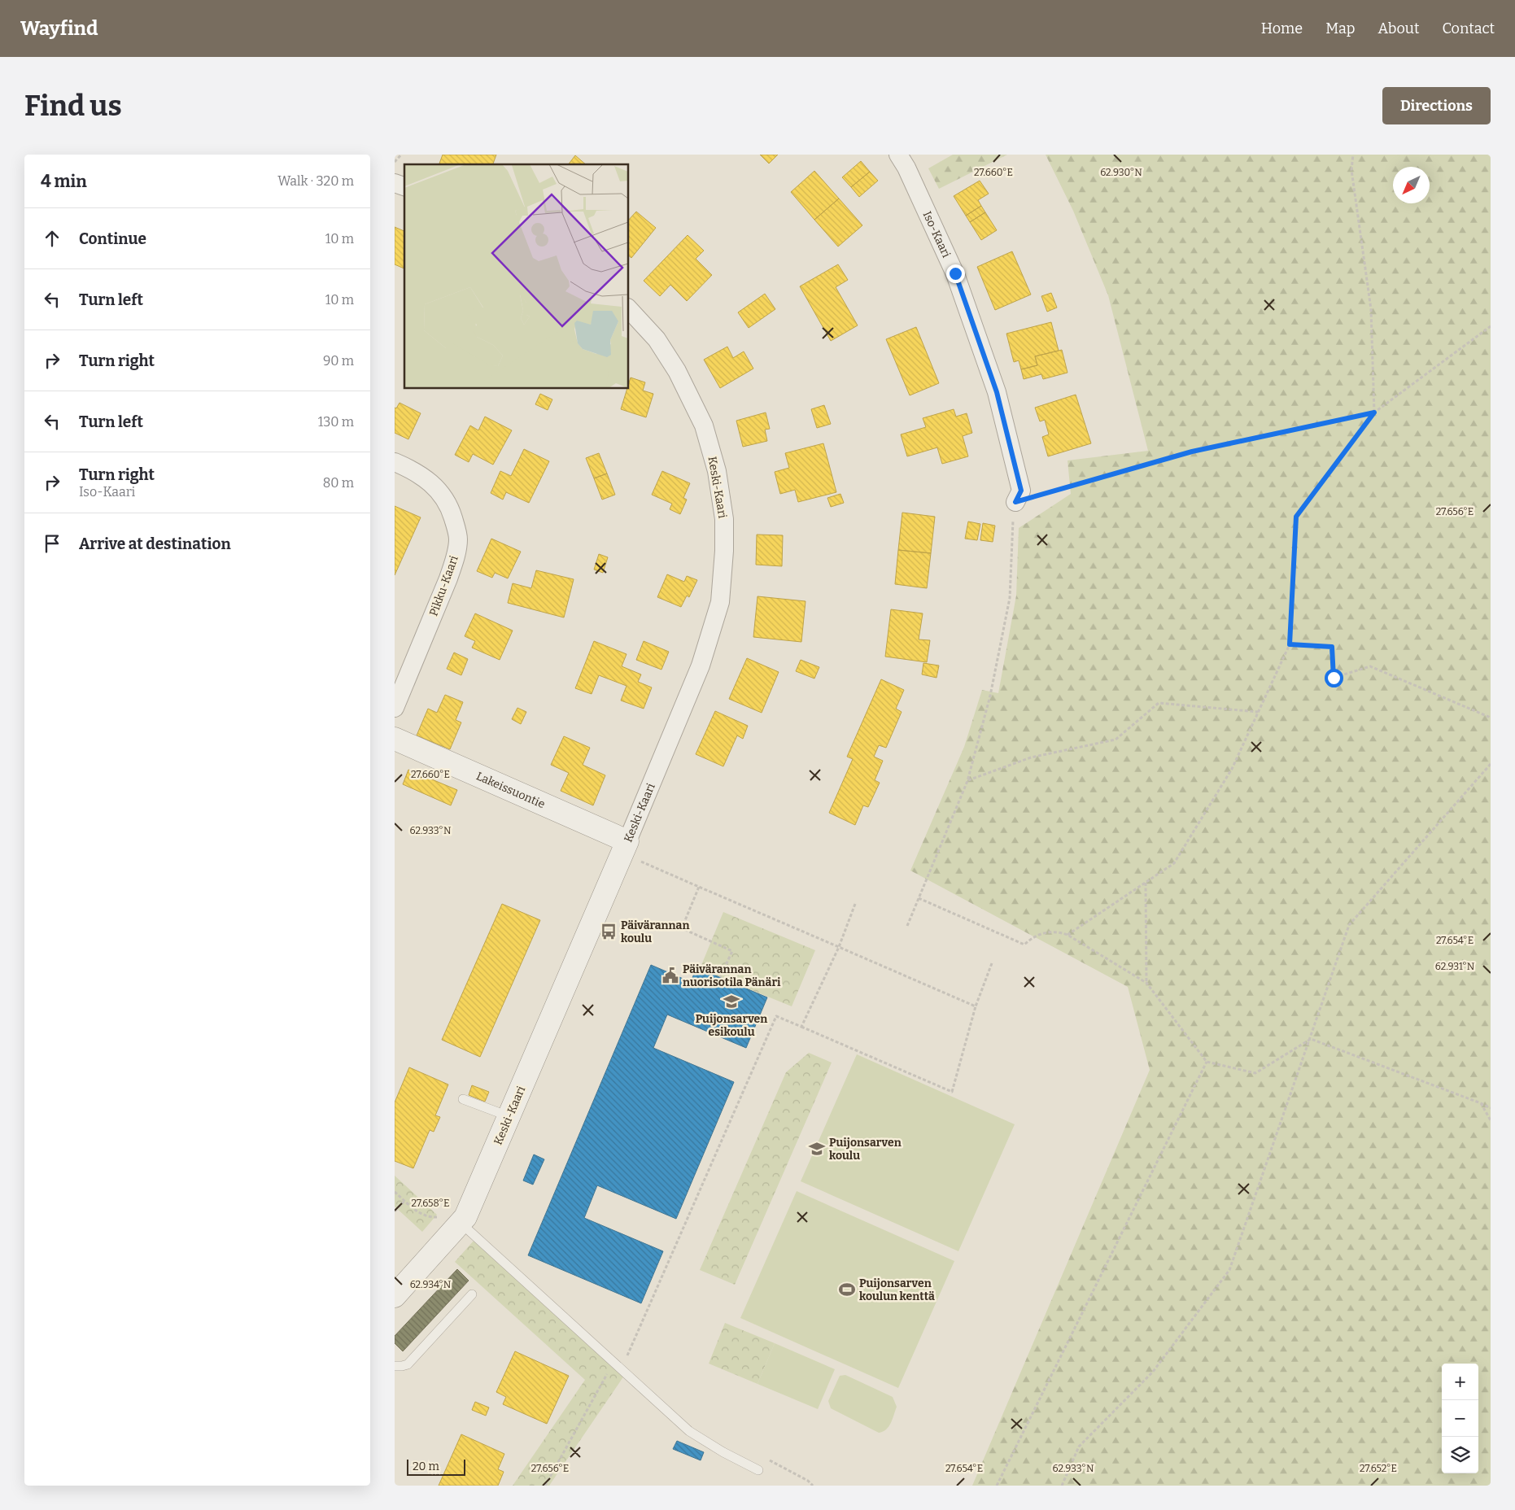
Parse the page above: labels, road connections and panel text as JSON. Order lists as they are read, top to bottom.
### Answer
{
  "streets": {
    "street": [
      "Iso-Kaari",
      "Keski-Kaari",
      "Pikku-Kaari",
      "Lakeissuontie"
    ]
  },
  "crossings": [
    ["Keski-Kaari", "Lakeissuontie"]
  ],
  "places": {
    "bus stop": ["Päivärannan koulu"],
    "public building": ["Päivärannan nuorisotila Pänäri"],
    "school or university": ["Puijonsarven esikoulu", "Puijonsarven koulu"],
    "sports": ["Puijonsarven koulun kenttä"]
  },
  "scale_bar": "20 m",
  "north": "bottom left",
  "page": {
    "header": "Wayfind",
    "nav": [
      "Home",
      "Map",
      "About",
      "Contact"
    ],
    "buttons": "Directions",
    "title": "Find us",
    "heading": ["4 min", "Walk · 320 m"],
    "list": [
      ["Continue", "10 m"],
      ["Turn left", "10 m"],
      ["Turn right", "90 m"],
      ["Turn left", "130 m"],
      ["Turn right", "Iso-Kaari", "80 m"],
      "Arrive at destination"
    ],
    "map_buttons": ["+", "−"],
    "scale": "20 m"
  },
  "coordinates": [
    "62.930°N",
    "27.660°E",
    "27.656°E",
    "62.933°N",
    "27.654°E",
    "62.931°N",
    "27.658°E",
    "62.934°N",
    "27.652°E"
  ]
}
